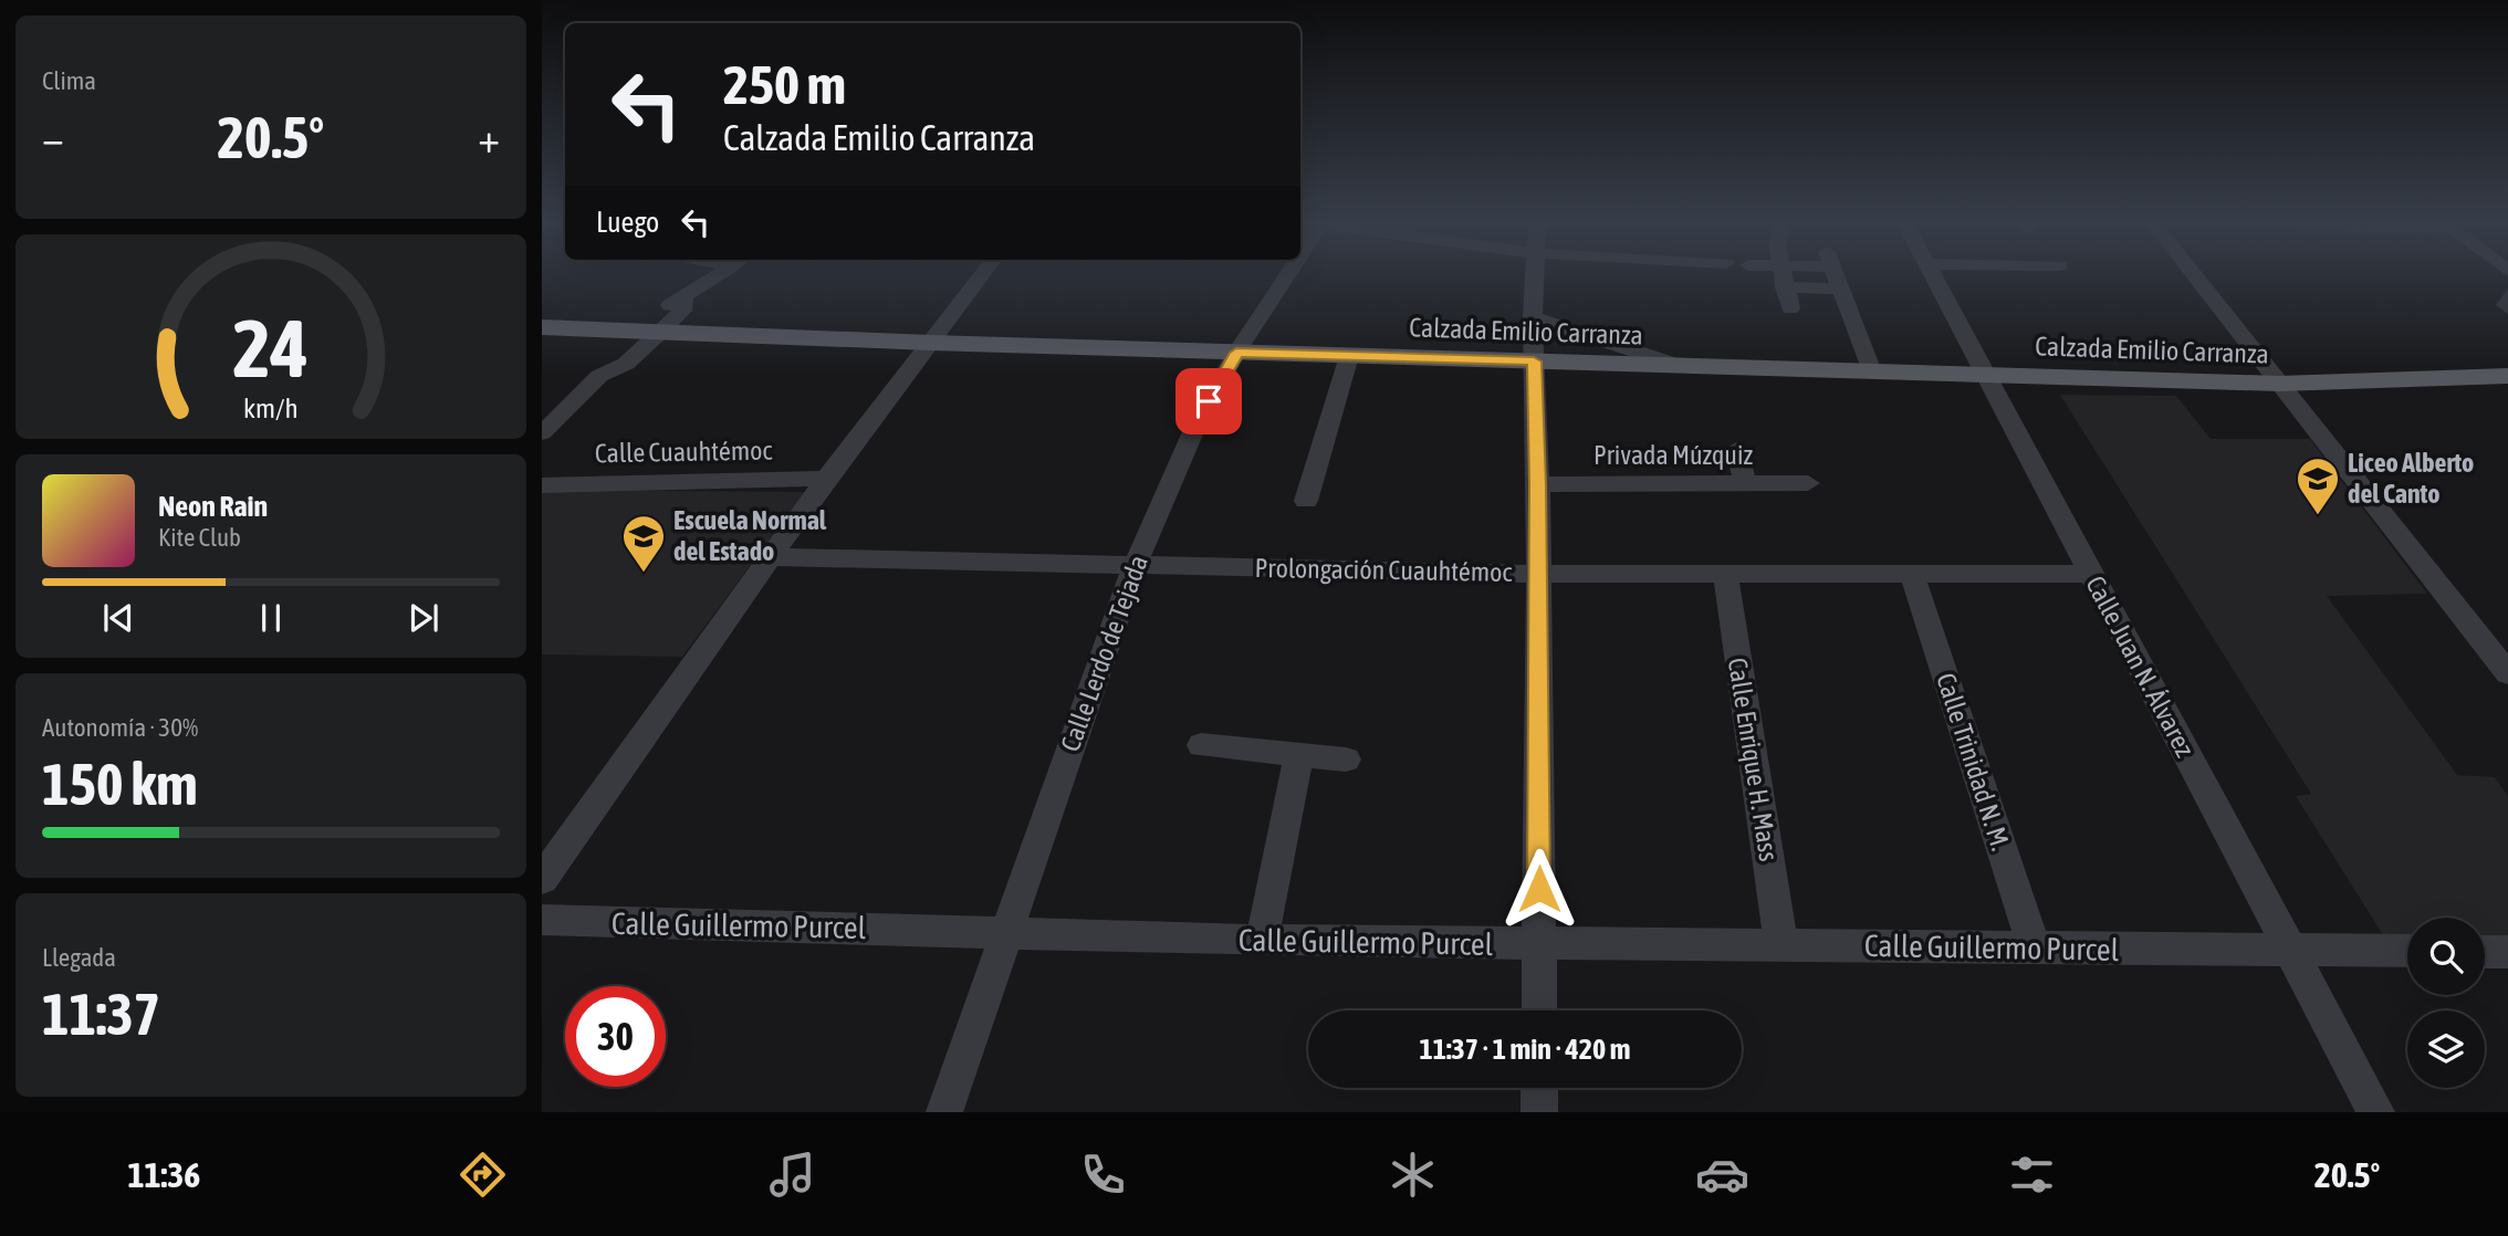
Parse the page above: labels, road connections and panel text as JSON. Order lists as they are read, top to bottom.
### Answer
{
  "streets": {
    "main road": ["Calzada Emilio Carranza"],
    "street": [
      "Calle Cuauhtémoc",
      "Privada Múzquiz",
      "Prolongación Cuauhtémoc",
      "Calle Lerdo de Tejada",
      "Calle Juan N. Álvarez",
      "Calle Enrique H. Mass",
      "Calle Trinidad N. M.",
      "Calle Guillermo Purcel"
    ]
  },
  "crossings": [
    ["Calzada Emilio Carranza", "Calle Lerdo de Tejada"],
    ["Calzada Emilio Carranza", "Calle Juan N. Álvarez"],
    ["Prolongación Cuauhtémoc", "Calle Lerdo de Tejada"],
    ["Prolongación Cuauhtémoc", "Calle Juan N. Álvarez"],
    ["Prolongación Cuauhtémoc", "Calle Enrique H. Mass"],
    ["Prolongación Cuauhtémoc", "Calle Trinidad N. M."],
    ["Calle Lerdo de Tejada", "Calle Guillermo Purcel"],
    ["Calle Juan N. Álvarez", "Calle Guillermo Purcel"],
    ["Calle Enrique H. Mass", "Calle Guillermo Purcel"],
    ["Calle Trinidad N. M.", "Calle Guillermo Purcel"]
  ],
  "places": {
    "school or university": ["Liceo Alberto del Canto", "Escuela Normal del Estado"]
  },
  "page": {
    "tile": [
      "Clima",
      ["Autonomía · 30%", "150 km"],
      ["Llegada", "11:37"]
    ],
    "turn": ["250 m", "Calzada Emilio Carranza"],
    "heat": ["−", "20.5°", "+"],
    "then": "Luego",
    "song": ["Neon Rain", "Kite Club"],
    "limit": "30",
    "trip": "11:37 · 1 min · 420 m",
    "tabs": ["11:36", "20.5°"],
    "gauge": ["24", "km/h"]
  }
}
